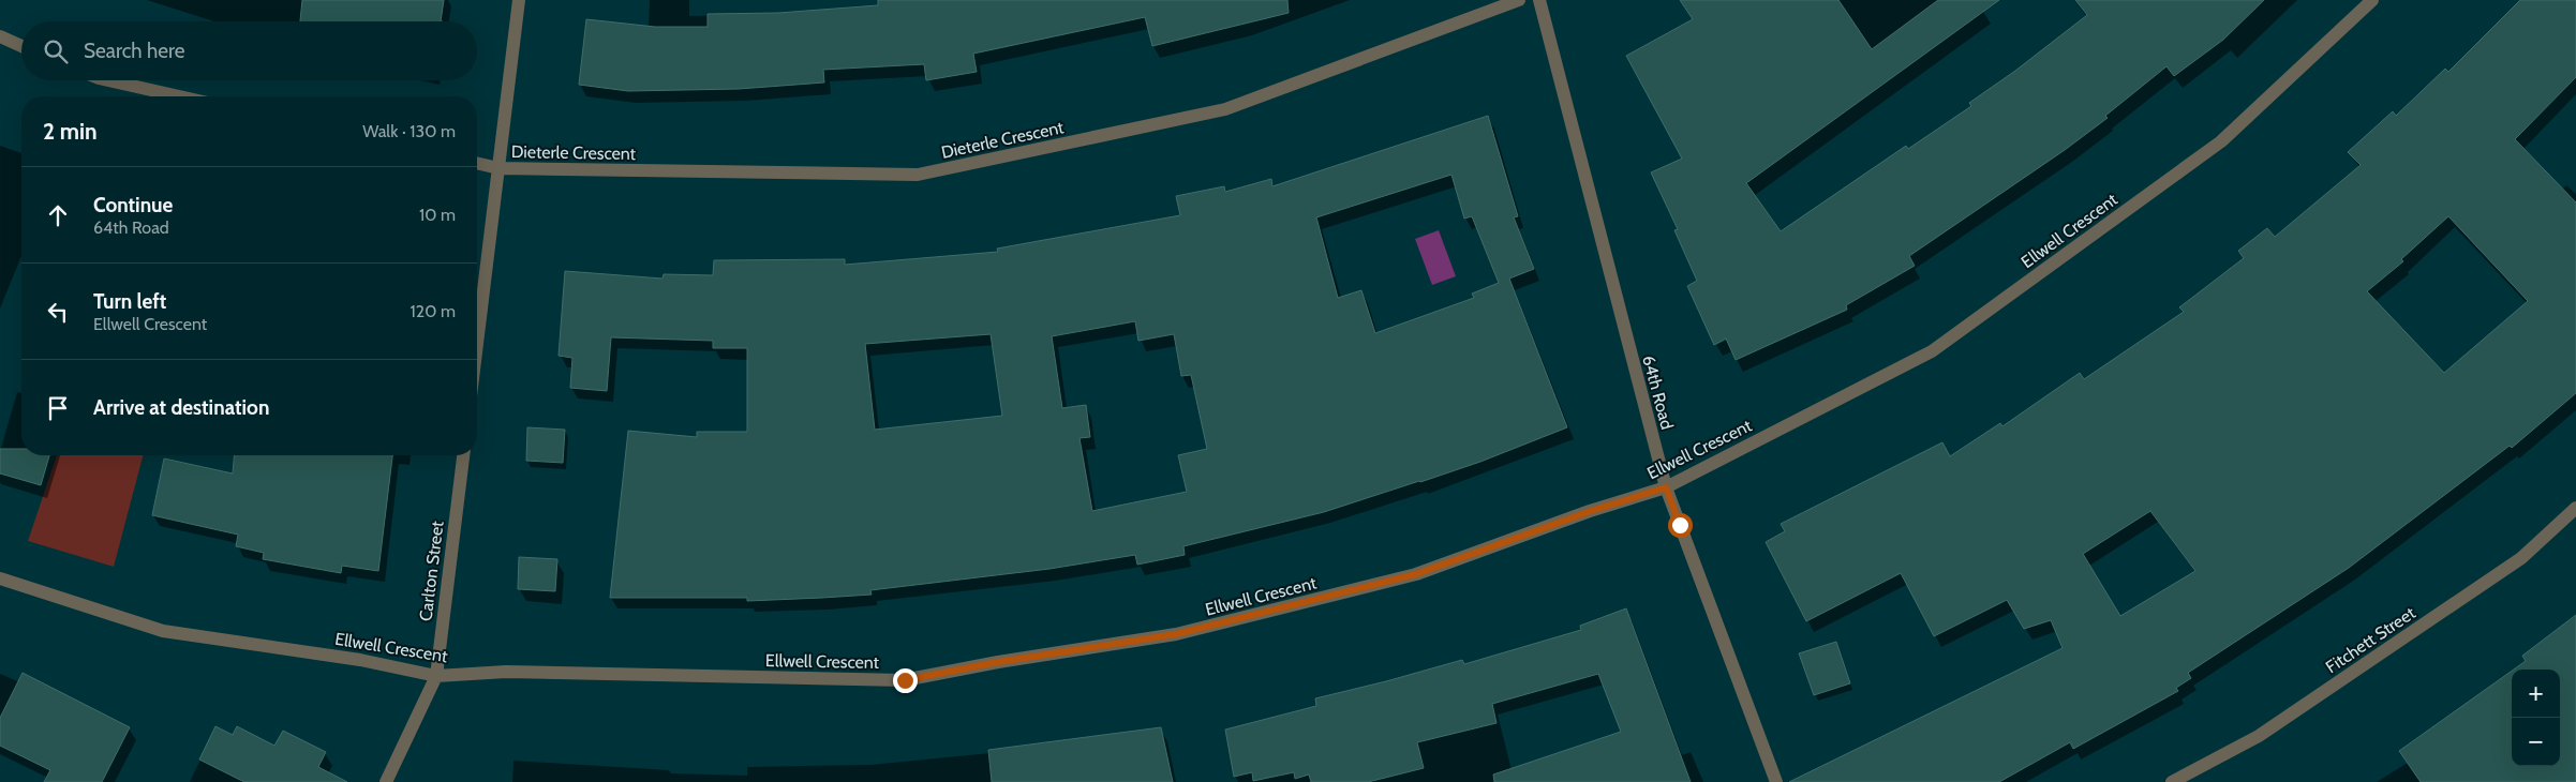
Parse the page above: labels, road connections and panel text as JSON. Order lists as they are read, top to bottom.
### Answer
{
  "streets": {
    "street": [
      "Dieterle Crescent",
      "Ellwell Crescent",
      "64th Road",
      "Carlton Street",
      "Fitchett Street"
    ]
  },
  "crossings": [
    ["Ellwell Crescent", "64th Road"],
    ["Ellwell Crescent", "Carlton Street"]
  ],
  "page": {
    "search": "Search here",
    "heading": ["2 min", "Walk · 130 m"],
    "list": [
      ["Continue", "64th Road", "10 m"],
      ["Turn left", "Ellwell Crescent", "120 m"],
      "Arrive at destination"
    ],
    "map_buttons": ["+", "−"]
  }
}
